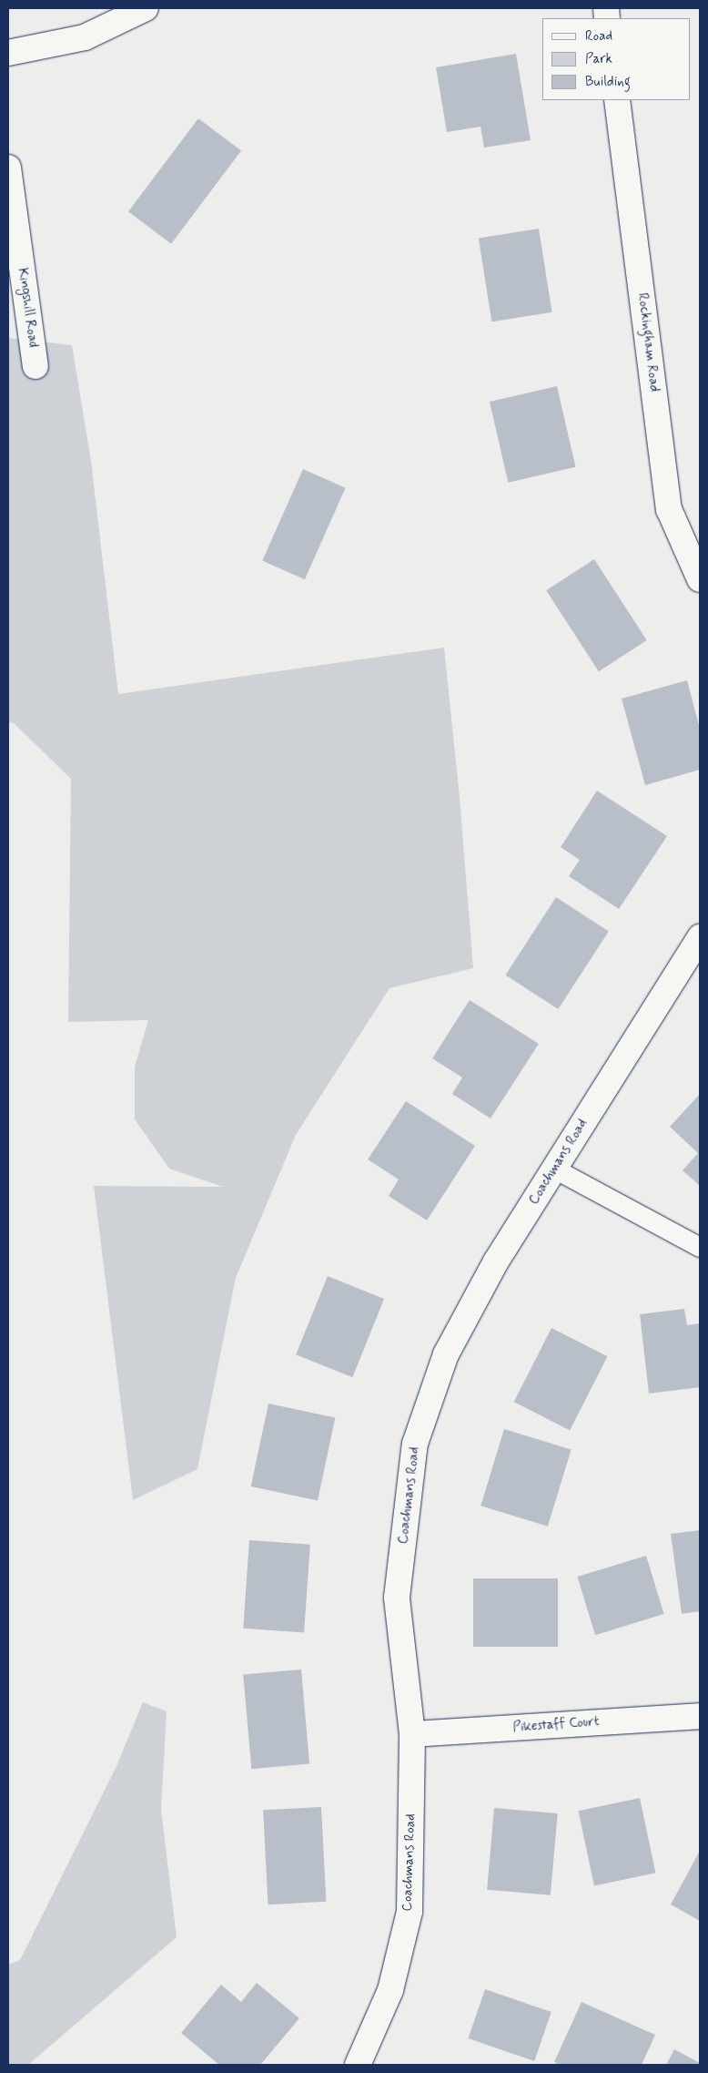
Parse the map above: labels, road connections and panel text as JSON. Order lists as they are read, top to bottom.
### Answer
{
  "streets": {
    "street": [
      "Kingshill Road",
      "Rockingham Road",
      "Coachmans Road",
      "Pikestaff Court"
    ]
  },
  "crossings": [
    ["Coachmans Road", "Pikestaff Court"]
  ],
  "legend": ["Road", "Park", "Building"]
}
